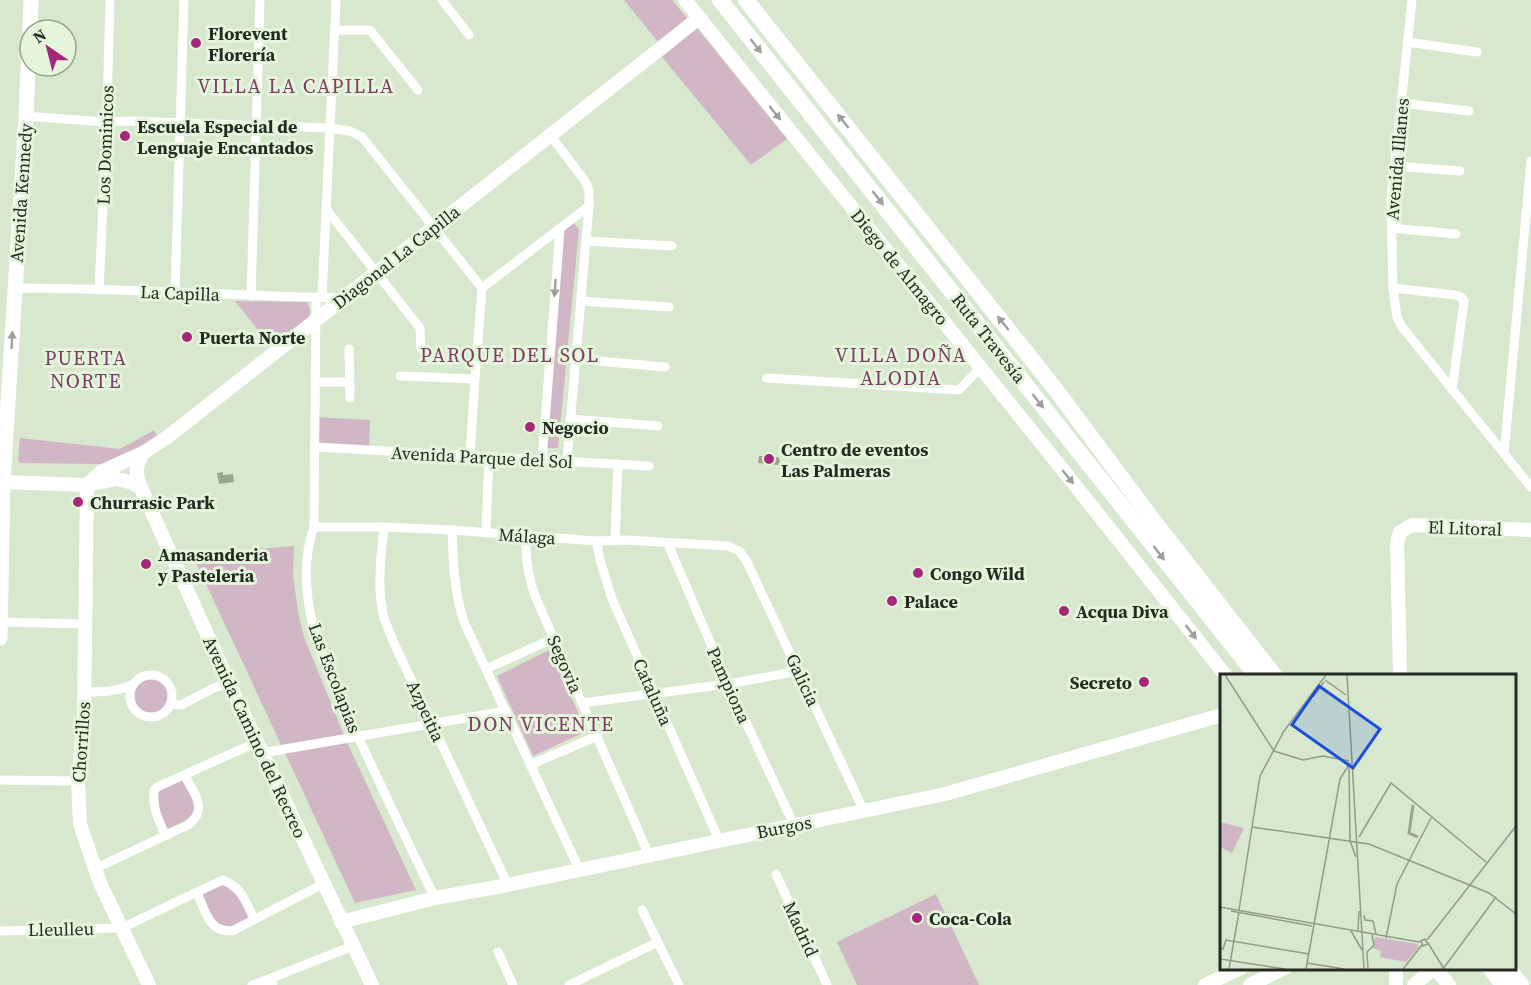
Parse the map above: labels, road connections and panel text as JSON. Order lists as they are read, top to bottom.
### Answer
{
  "streets": {
    "highway": ["Ruta Travesía"],
    "main road": ["Avenida Kennedy"],
    "street": [
      "Los Dominicos",
      "Avenida Illanes",
      "Diagonal La Capilla",
      "Diego de Almagro",
      "La Capilla",
      "Avenida Parque del Sol",
      "El Litoral",
      "Málaga",
      "Segovia",
      "Las Escolapias",
      "Galicia",
      "Pampiona",
      "Cataluña",
      "Azpeitia",
      "Avenida Camino del Recreo",
      "Chorrillos",
      "Burgos",
      "Lleulleu",
      "Madrid"
    ]
  },
  "crossings": [
    ["Los Dominicos", "La Capilla"],
    ["Avenida Kennedy", "La Capilla"],
    ["Diagonal La Capilla", "Diego de Almagro"],
    ["Diagonal La Capilla", "La Capilla"],
    ["Diagonal La Capilla", "Las Escolapias"],
    ["Diagonal La Capilla", "Avenida Camino del Recreo"],
    ["Diagonal La Capilla", "Chorrillos"],
    ["La Capilla", "Las Escolapias"],
    ["Avenida Parque del Sol", "Las Escolapias"],
    ["Málaga", "Segovia"],
    ["Málaga", "Las Escolapias"],
    ["Málaga", "Galicia"],
    ["Málaga", "Pampiona"],
    ["Málaga", "Cataluña"],
    ["Málaga", "Azpeitia"],
    ["Segovia", "Burgos"],
    ["Las Escolapias", "Burgos"],
    ["Galicia", "Burgos"],
    ["Pampiona", "Burgos"],
    ["Cataluña", "Burgos"],
    ["Azpeitia", "Burgos"],
    ["Avenida Camino del Recreo", "Burgos"],
    ["Chorrillos", "Lleulleu"]
  ],
  "one_way": ["Diego de Almagro"],
  "districts": [
    "VILLA LA CAPILLA",
    "PARQUE DEL SOL",
    "VILLA DOÑA ALODIA",
    "PUERTA NORTE",
    "DON VICENTE"
  ],
  "places": [
    "Florevent Florería",
    "Escuela Especial de Lenguaje Encantados",
    "Puerta Norte",
    "Negocio",
    "Centro de eventos Las Palmeras",
    "Churrasic Park",
    "Amasanderia y Pasteleria",
    "Congo Wild",
    "Palace",
    "Acqua Diva",
    "Secreto",
    "Coca-Cola"
  ],
  "north": "top left"
}
